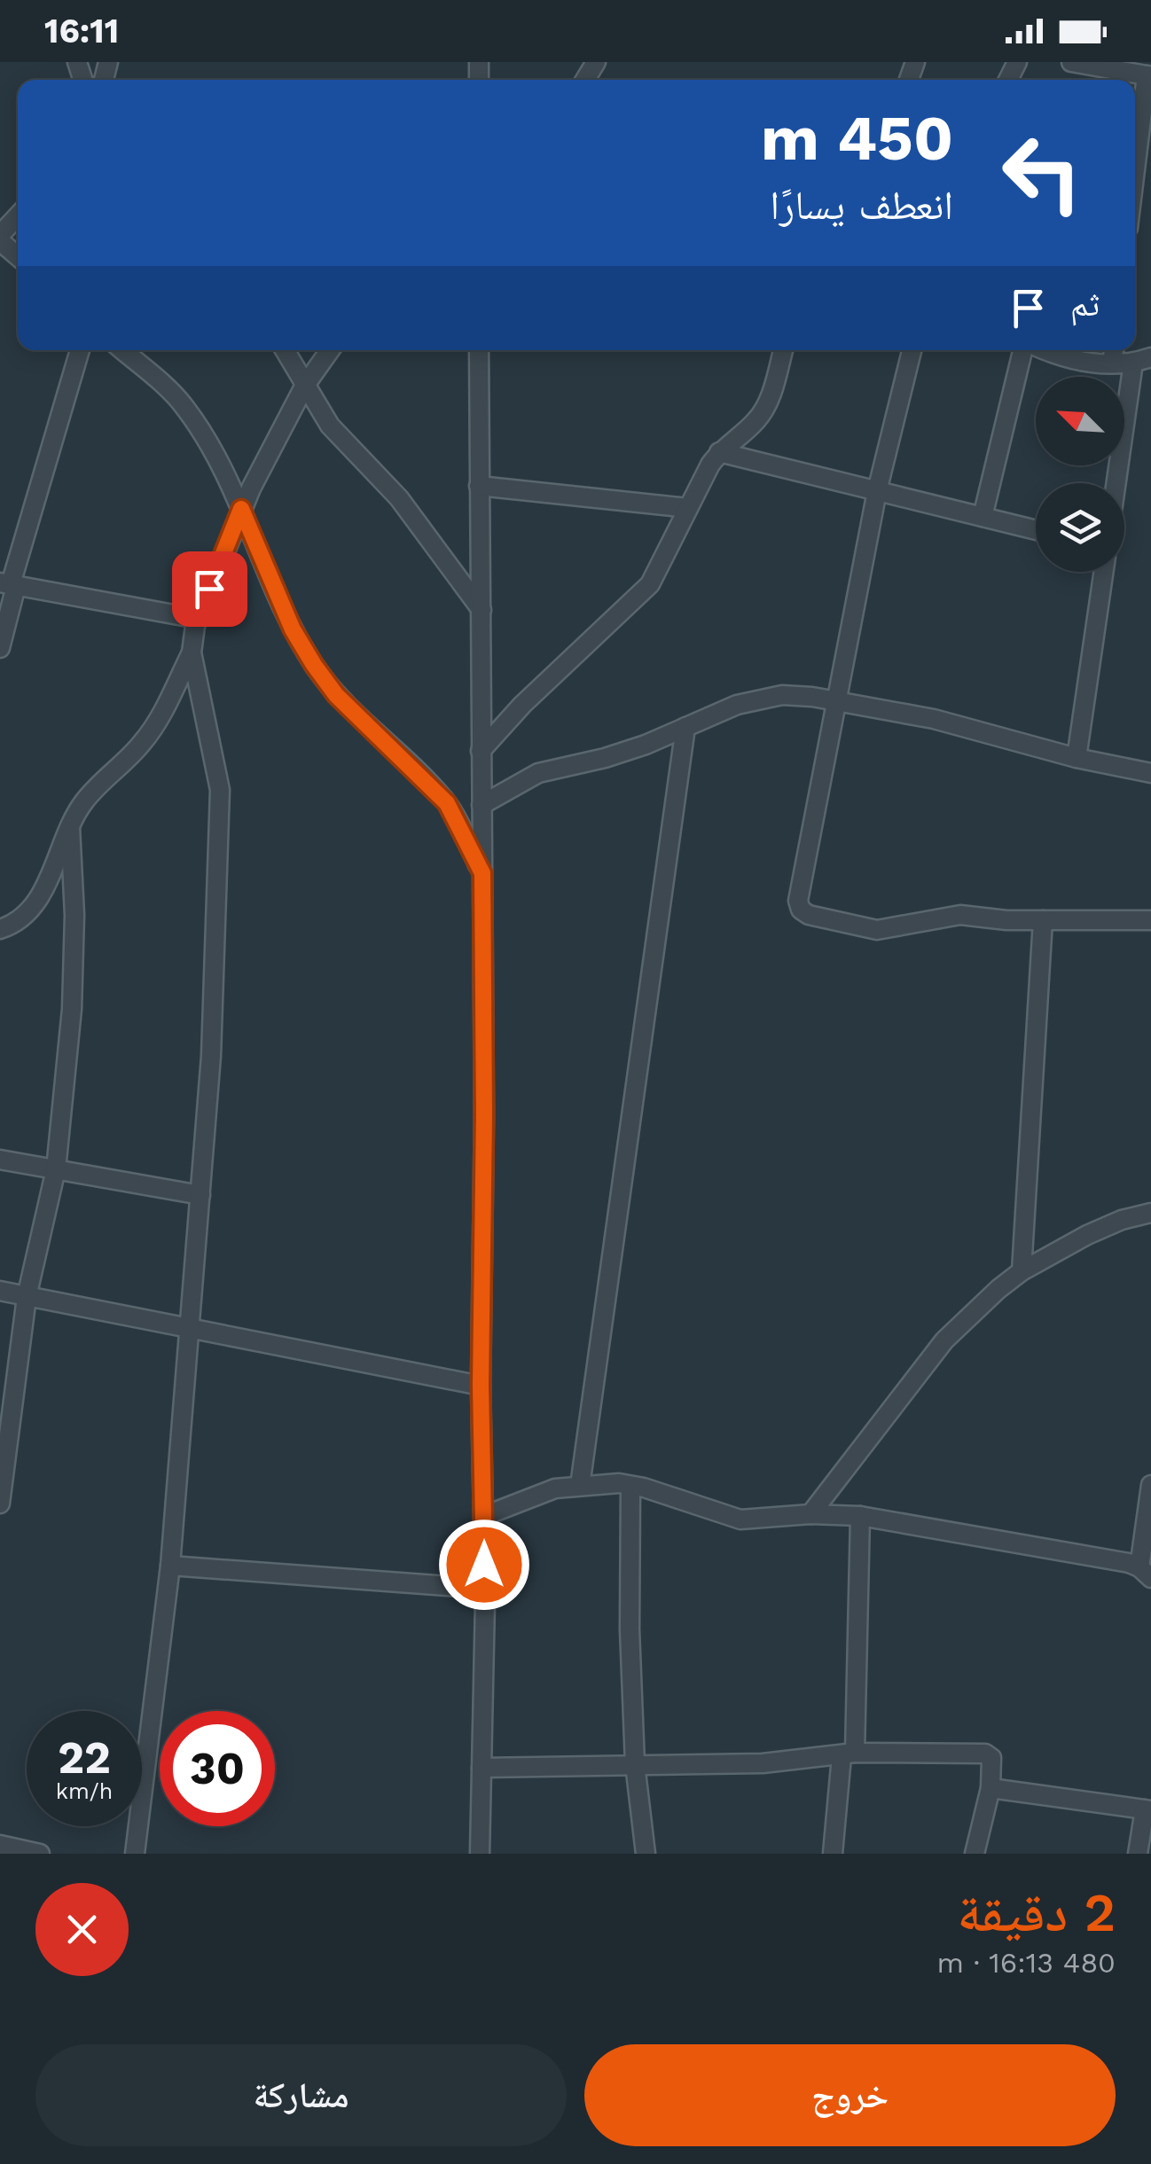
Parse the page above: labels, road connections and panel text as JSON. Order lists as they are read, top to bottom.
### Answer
{
  "north": "top left",
  "page": {
    "status": "16:11",
    "turn": ["450 m", "انعطف يسارًا"],
    "then": "ثم",
    "speed": "22 km/h",
    "limit": "30",
    "heading": ["2 دقيقة", "480 m · 16:13"],
    "buttons": ["خروج", "مشاركة"]
  }
}
